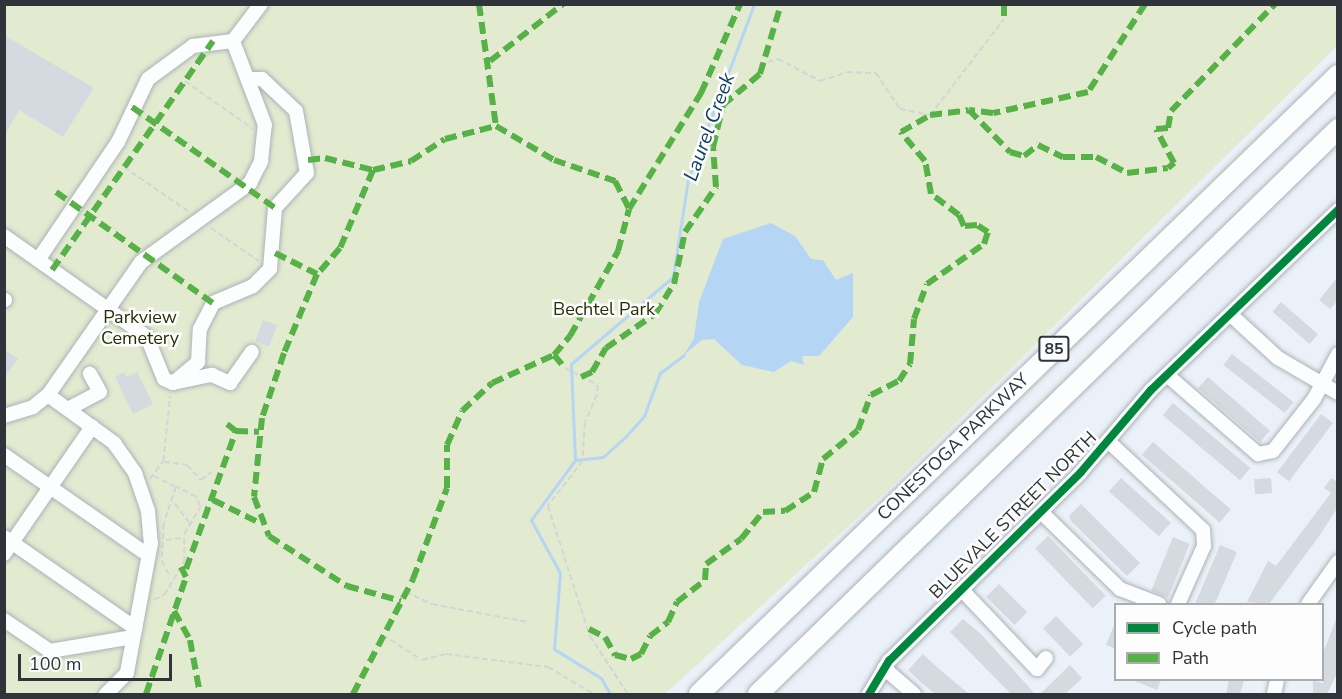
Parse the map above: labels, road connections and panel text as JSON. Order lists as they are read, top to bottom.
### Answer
{
  "streets": {
    "highway": ["85", "CONESTOGA PARKWAY"],
    "street": ["BLUEVALE STREET NORTH"]
  },
  "water": ["Laurel Creek"],
  "parks": ["Bechtel Park", "Parkview Cemetery"],
  "legend": ["Cycle path", "Path"],
  "scale_bar": "100 m"
}
